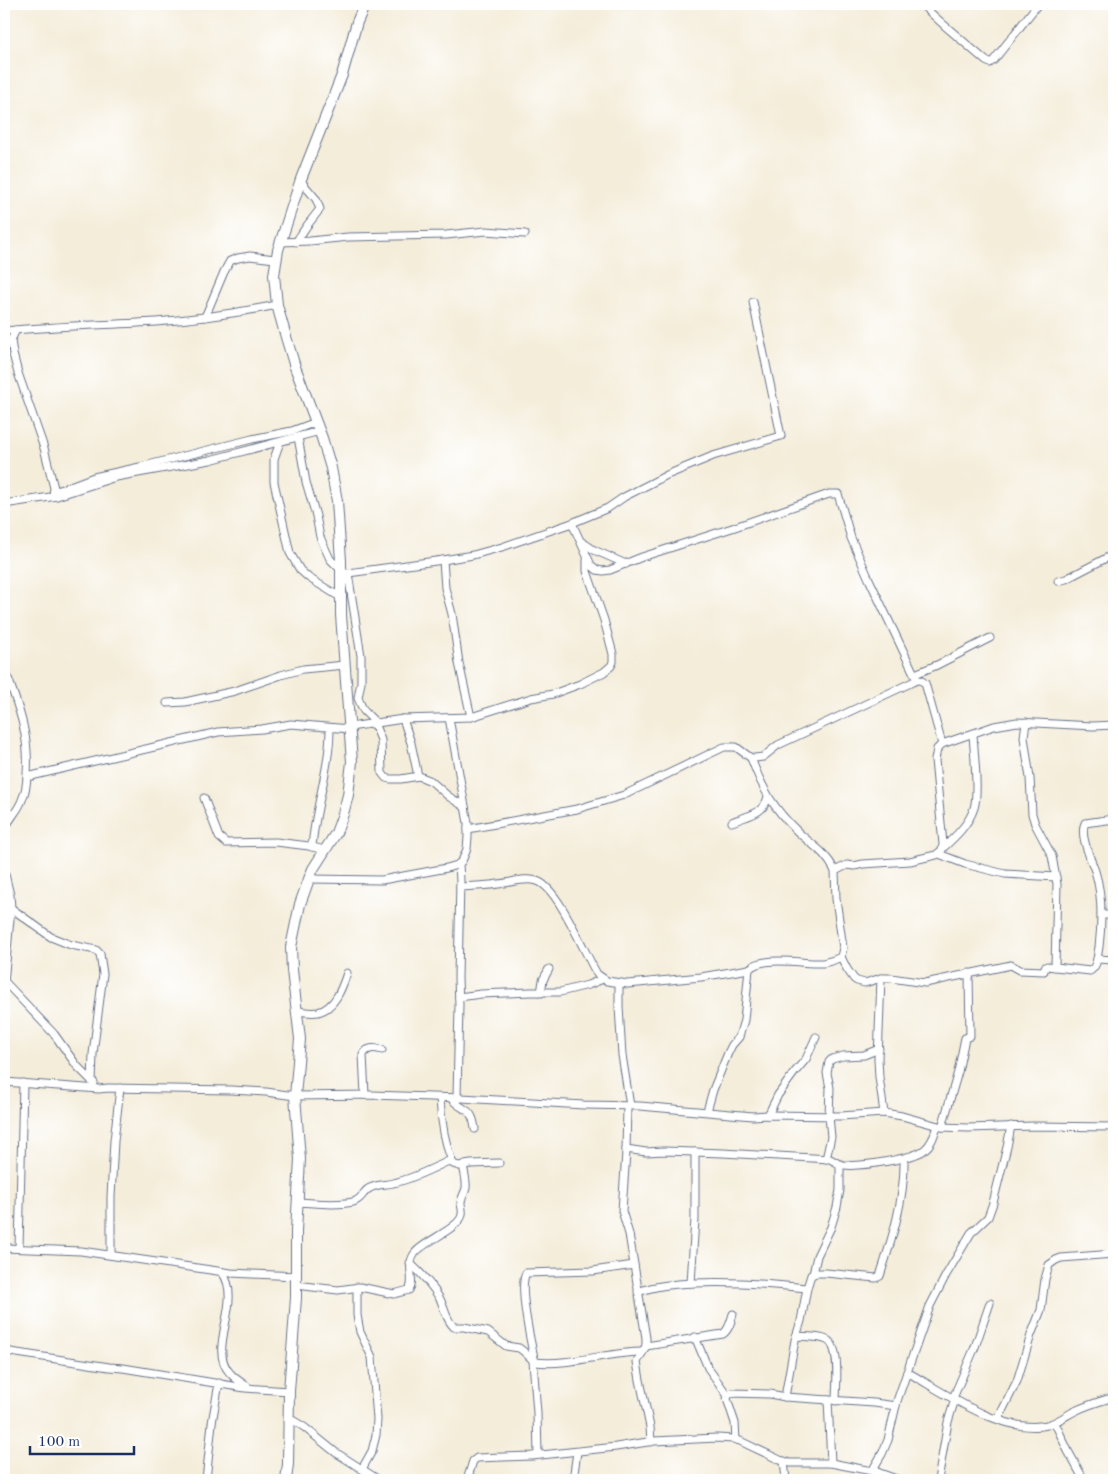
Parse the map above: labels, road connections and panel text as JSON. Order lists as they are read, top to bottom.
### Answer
{
  "scale_bar": "100 m"
}
